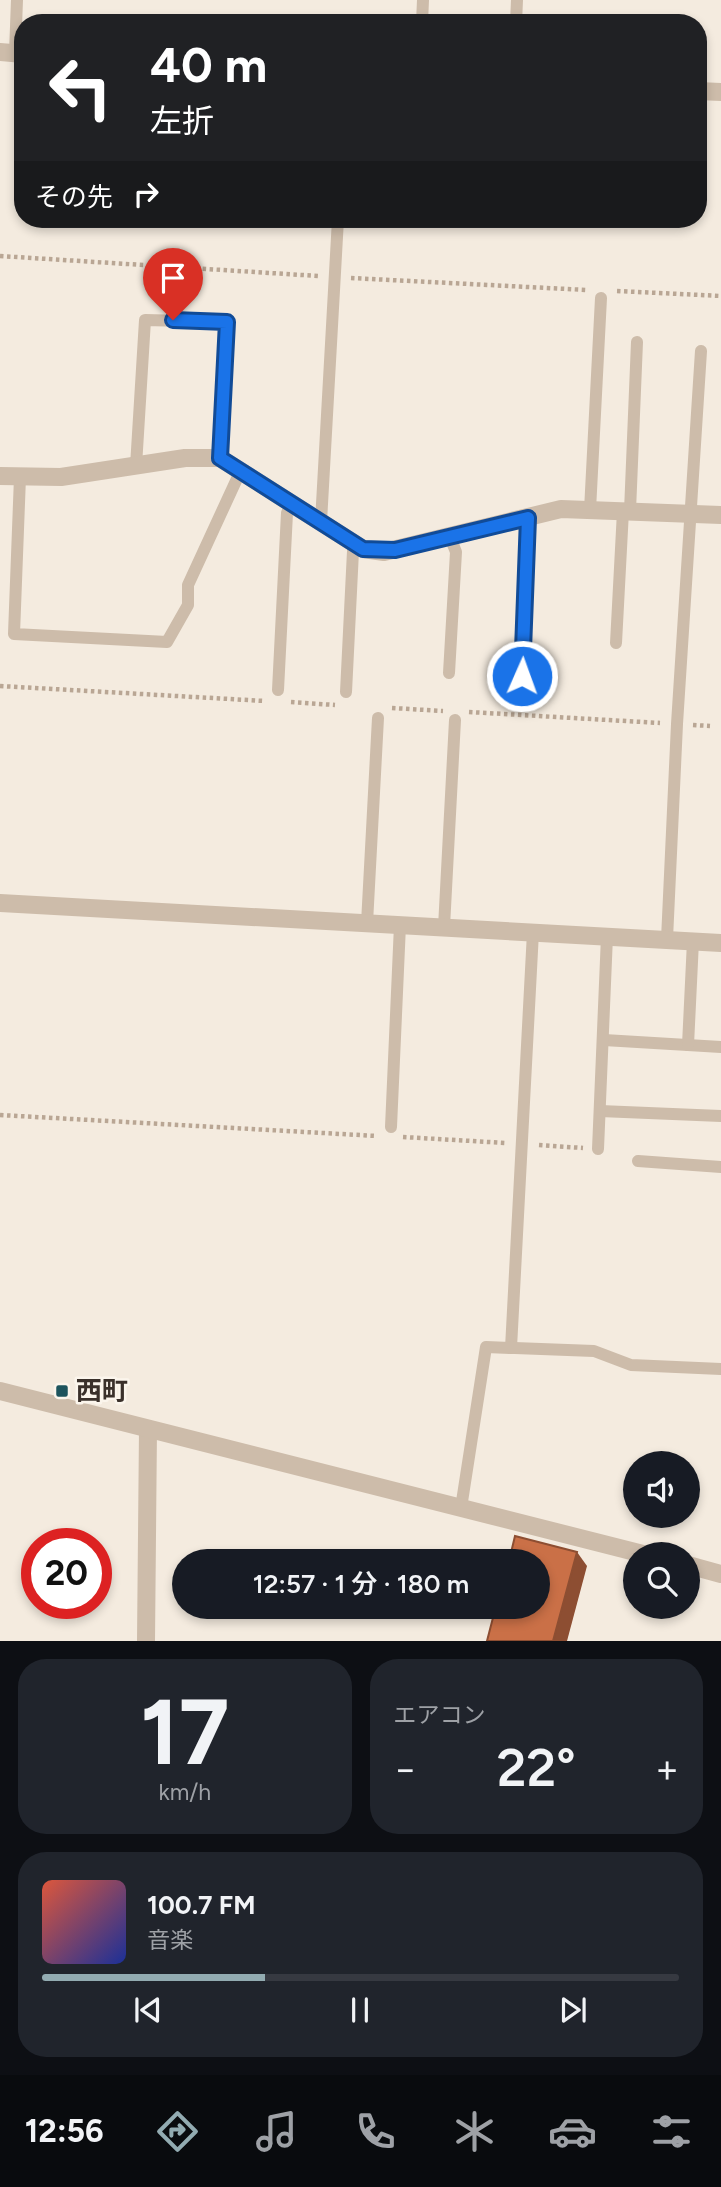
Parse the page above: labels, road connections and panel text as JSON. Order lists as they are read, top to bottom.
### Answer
{
  "places": {
    "transit": ["西町"]
  },
  "page": {
    "turn": ["40 m", "左折"],
    "then": "その先",
    "limit": "20",
    "trip": "12:57 · 1 分 · 180 m",
    "tile": [
      ["17", "km/h"],
      "エアコン"
    ],
    "heat": ["−", "22°", "+"],
    "song": ["100.7 FM", "音楽"],
    "tabs": "12:56"
  }
}
